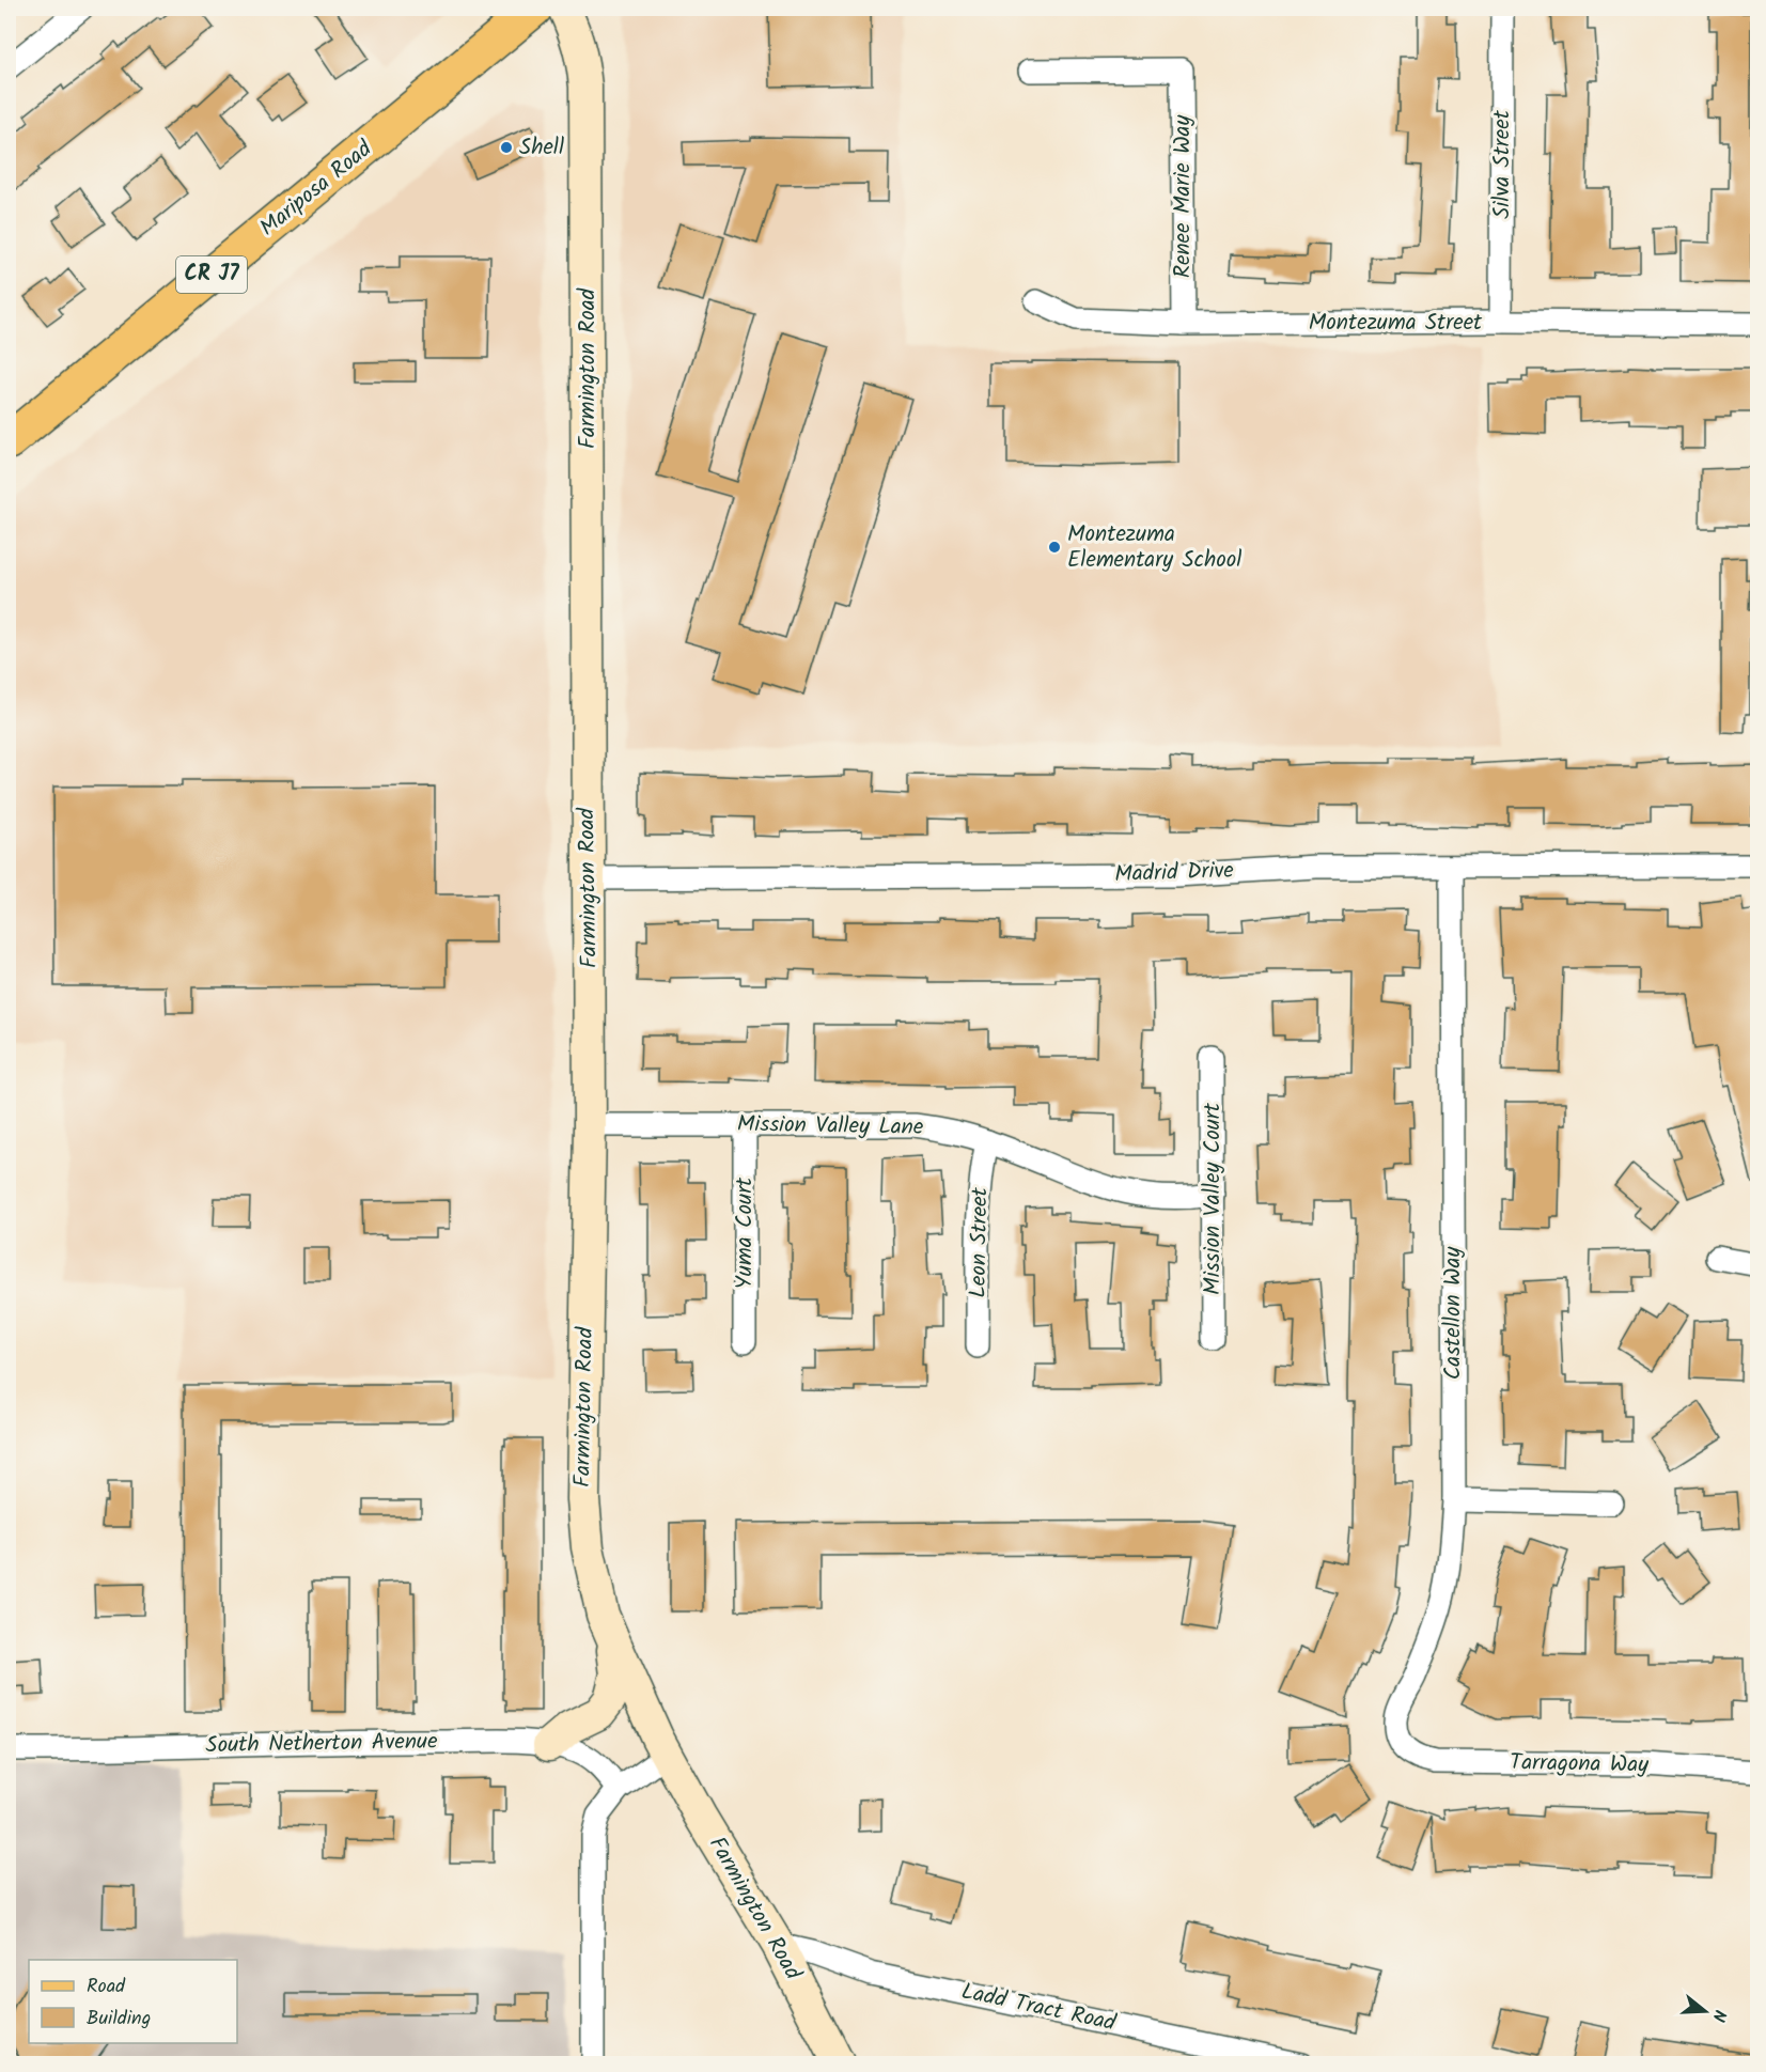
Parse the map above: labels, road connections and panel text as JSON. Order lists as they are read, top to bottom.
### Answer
{
  "streets": {
    "main road": ["Mariposa Road", "CR J7", "Farmington Road"],
    "street": [
      "Silva Street",
      "Renee Marie Way",
      "Montezuma Street",
      "Madrid Drive",
      "Mission Valley Lane",
      "Mission Valley Court",
      "Yuma Court",
      "Leon Street",
      "Castellon Way",
      "South Netherton Avenue",
      "Tarragona Way",
      "Ladd Tract Road"
    ]
  },
  "crossings": [
    ["Silva Street", "Montezuma Street"],
    ["Renee Marie Way", "Montezuma Street"],
    ["Farmington Road", "Madrid Drive"],
    ["Farmington Road", "Mission Valley Lane"],
    ["Farmington Road", "Ladd Tract Road"],
    ["Madrid Drive", "Castellon Way"],
    ["Mission Valley Lane", "Mission Valley Court"],
    ["Mission Valley Lane", "Yuma Court"],
    ["Mission Valley Lane", "Leon Street"],
    ["Castellon Way", "Tarragona Way"]
  ],
  "places": ["Shell", "Montezuma Elementary School"],
  "legend": ["Road", "Building"],
  "north": "right"
}
